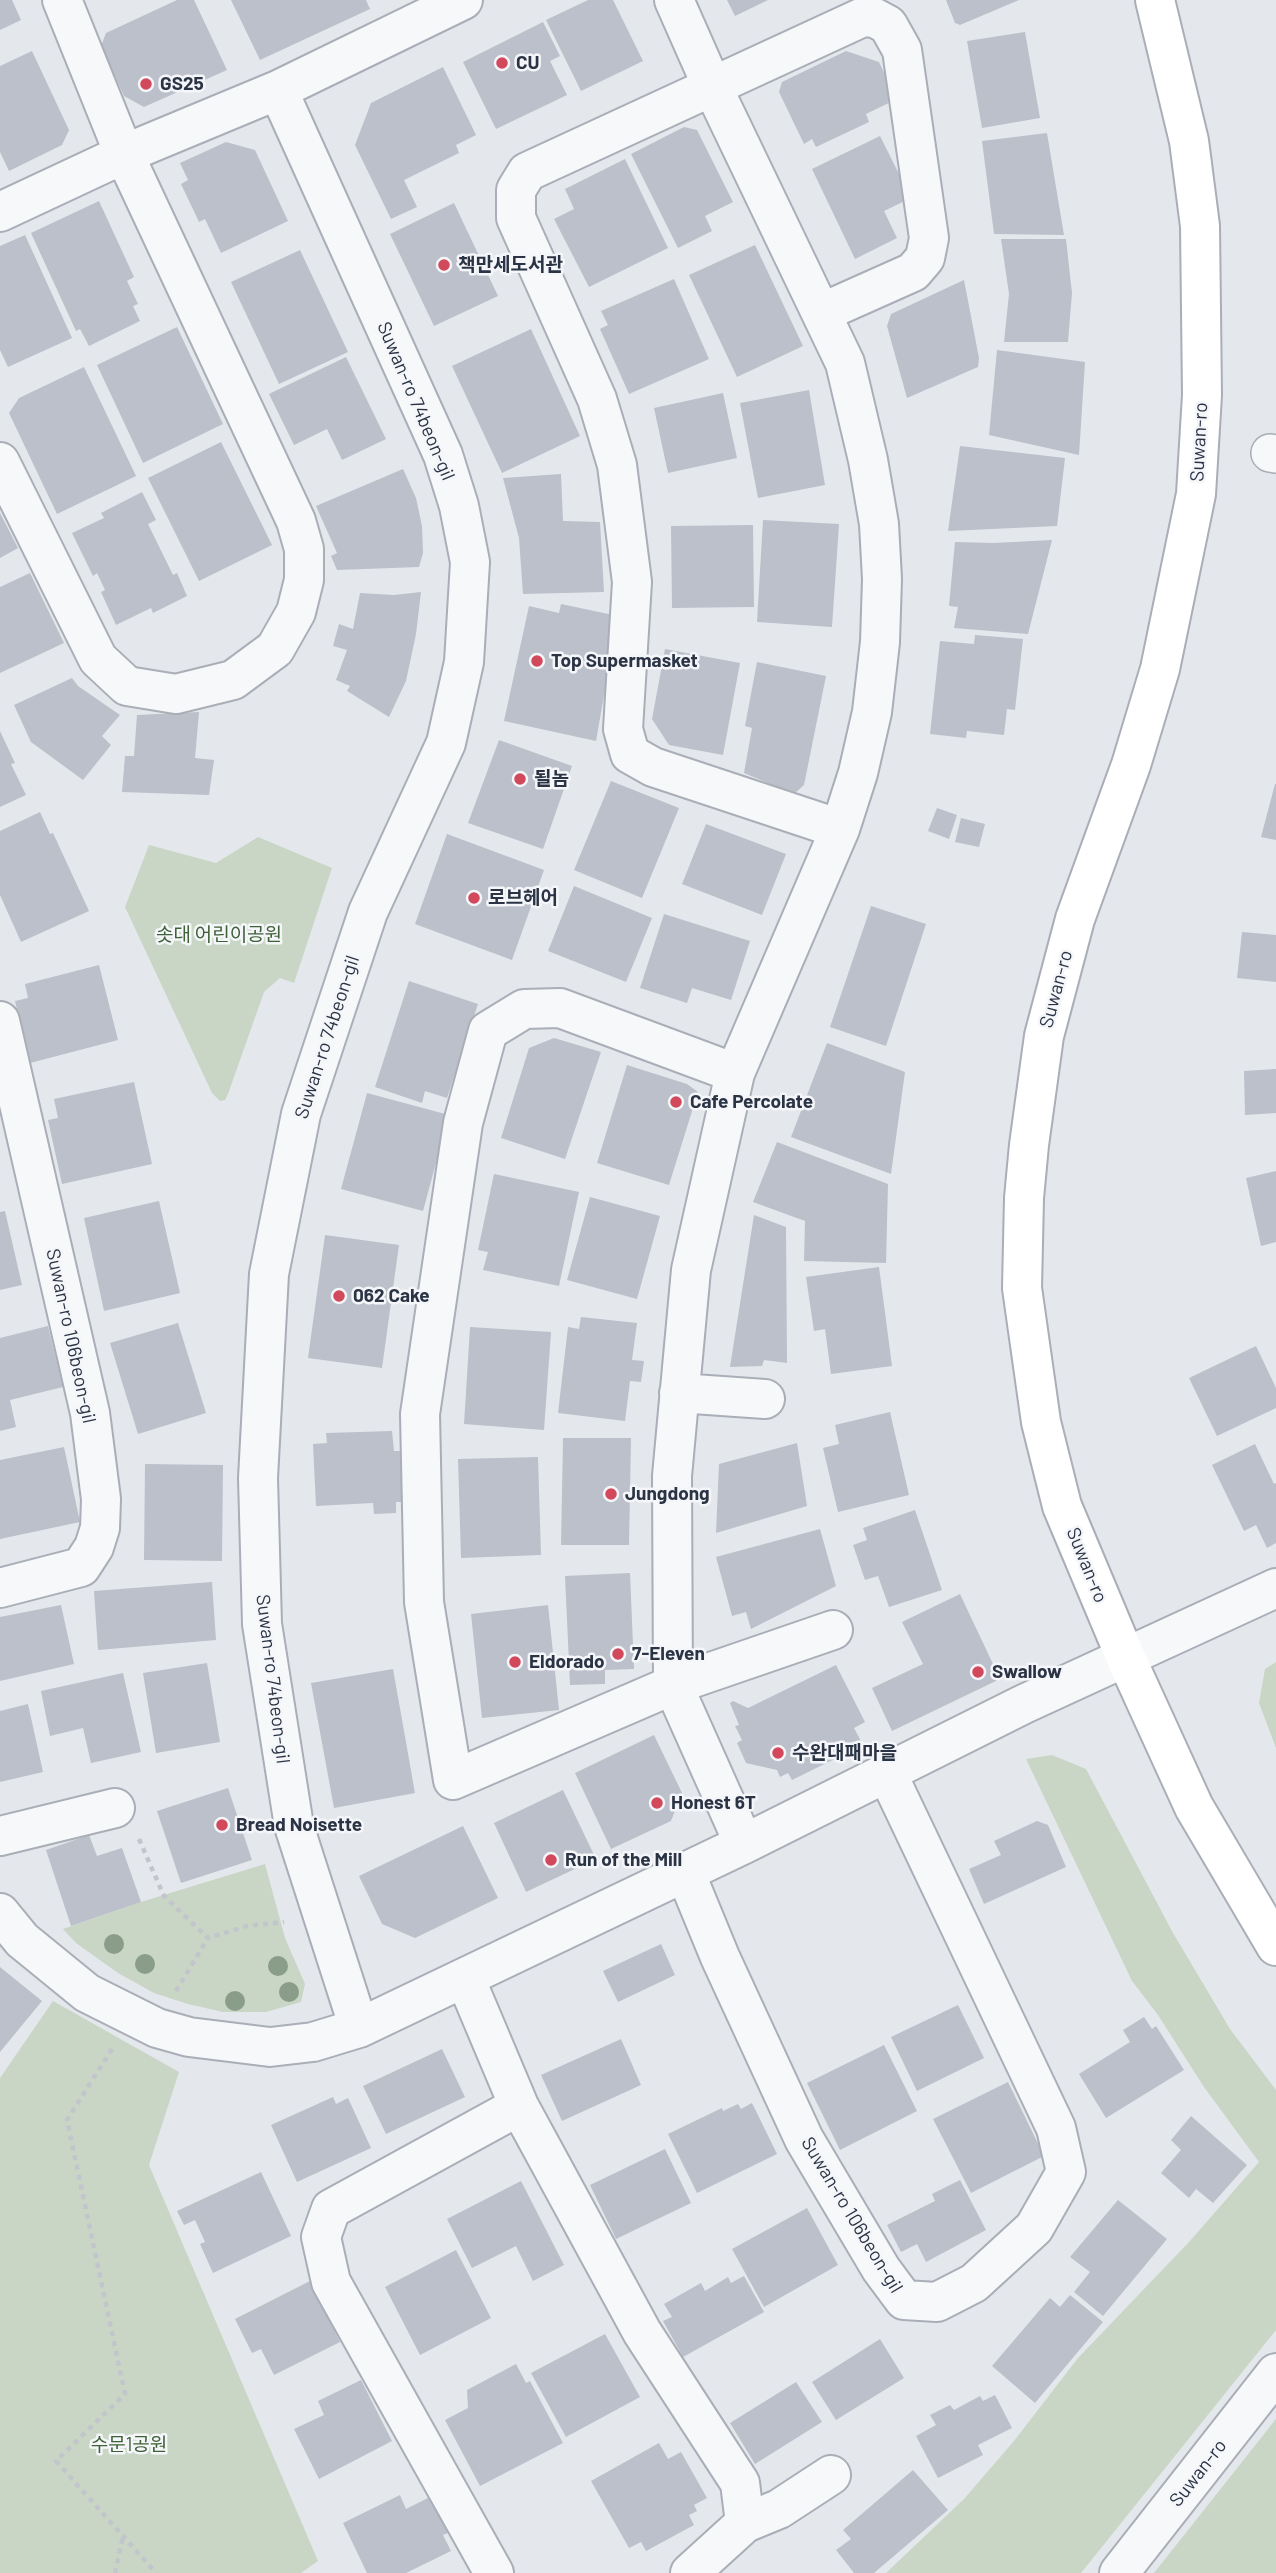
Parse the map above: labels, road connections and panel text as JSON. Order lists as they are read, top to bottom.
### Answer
{
  "streets": {
    "main road": ["Suwan-ro"],
    "street": ["Suwan-ro 74beon-gil", "Suwan-ro 106beon-gil"]
  },
  "parks": ["솟대 어린이공원", "수문1공원"],
  "places": [
    "CU",
    "GS25",
    "책만세도서관",
    "Top Supermasket",
    "될놈",
    "로브헤어",
    "Cafe Percolate",
    "062 Cake",
    "Jungdong",
    "7-Eleven",
    "Eldorado",
    "Swallow",
    "수완대패마을",
    "Honest 6T",
    "Bread Noisette",
    "Run of the Mill"
  ]
}
